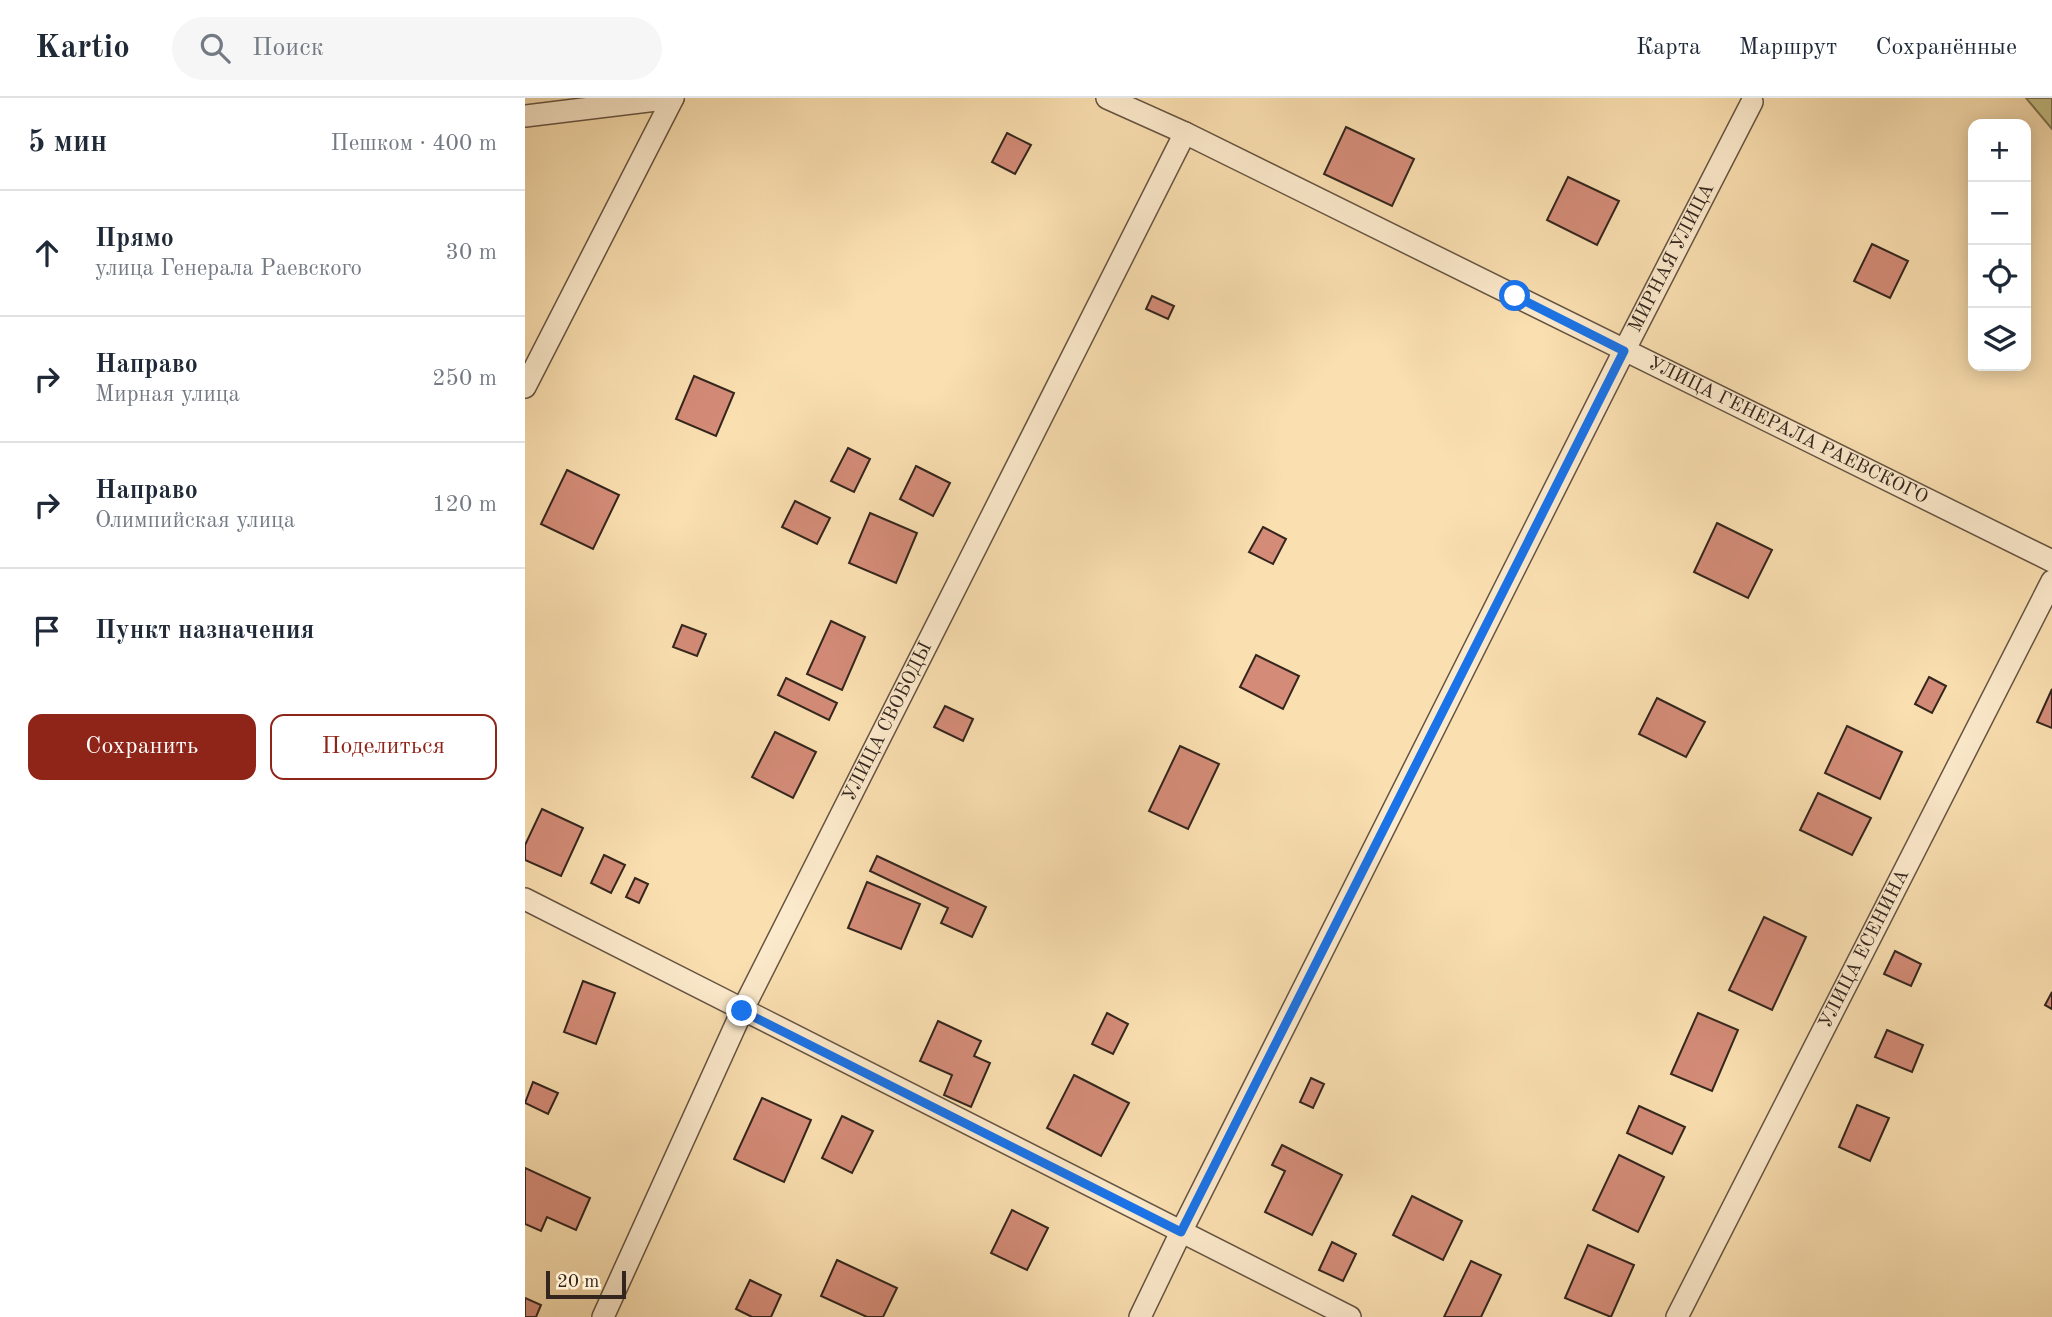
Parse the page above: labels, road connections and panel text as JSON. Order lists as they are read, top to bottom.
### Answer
{
  "streets": {
    "street": [
      "МИРНАЯ УЛИЦА",
      "УЛИЦА ГЕНЕРАЛА РАЕВСКОГО",
      "УЛИЦА СВОБОДЫ",
      "УЛИЦА ЕСЕНИНА"
    ]
  },
  "crossings": [
    ["МИРНАЯ УЛИЦА", "УЛИЦА ГЕНЕРАЛА РАЕВСКОГО"],
    ["УЛИЦА ГЕНЕРАЛА РАЕВСКОГО", "УЛИЦА СВОБОДЫ"]
  ],
  "scale_bar": "20 m",
  "page": {
    "header": "Kartio",
    "search": "Поиск",
    "nav": ["Карта", "Маршрут", "Сохранённые"],
    "heading": ["5 мин", "Пешком · 400 m"],
    "map_buttons": ["+", "−"],
    "list": [
      ["Прямо", "улица Генерала Раевского", "30 m"],
      ["Направо", "Мирная улица", "250 m"],
      ["Направо", "Олимпийская улица", "120 m"],
      "Пункт назначения"
    ],
    "buttons": ["Сохранить", "Поделиться"],
    "scale": "20 m"
  }
}
